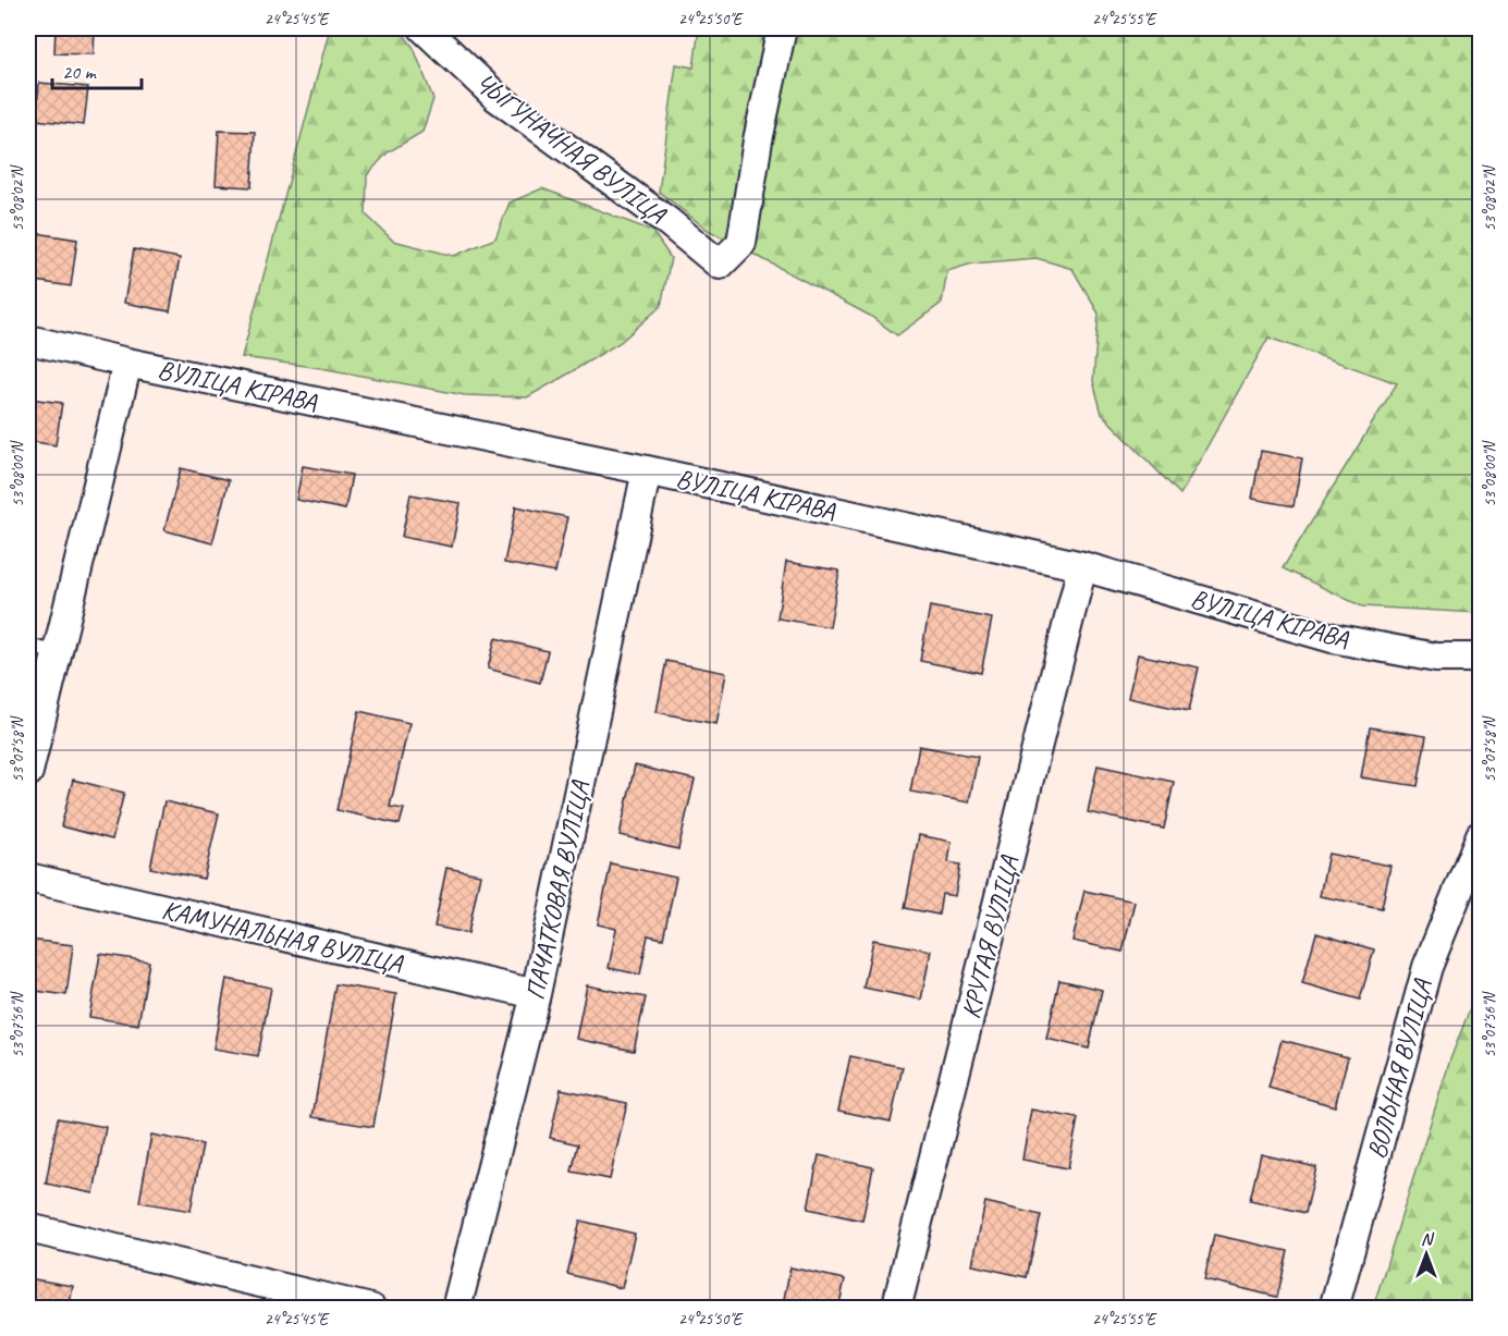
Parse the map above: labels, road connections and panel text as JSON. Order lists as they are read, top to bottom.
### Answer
{
  "streets": {
    "street": [
      "ЧЫГУНАЧНАЯ ВУЛІЦА",
      "ВУЛІЦА КІРАВА",
      "ПАЧАТКОВАЯ ВУЛІЦА",
      "КАМУНАЛЬНАЯ ВУЛІЦА",
      "КРУТАЯ ВУЛІЦА",
      "ВОЛЬНАЯ ВУЛІЦА"
    ]
  },
  "crossings": [
    ["ВУЛІЦА КІРАВА", "ПАЧАТКОВАЯ ВУЛІЦА"],
    ["ВУЛІЦА КІРАВА", "КРУТАЯ ВУЛІЦА"],
    ["ПАЧАТКОВАЯ ВУЛІЦА", "КАМУНАЛЬНАЯ ВУЛІЦА"]
  ],
  "scale_bar": "20 m",
  "north": "top",
  "coordinates": [
    "24°25'45\"E",
    "24°25'50\"E",
    "24°25'55\"E",
    "53°08'02\"N",
    "53°08'00\"N",
    "53°07'58\"N",
    "53°07'56\"N"
  ]
}
